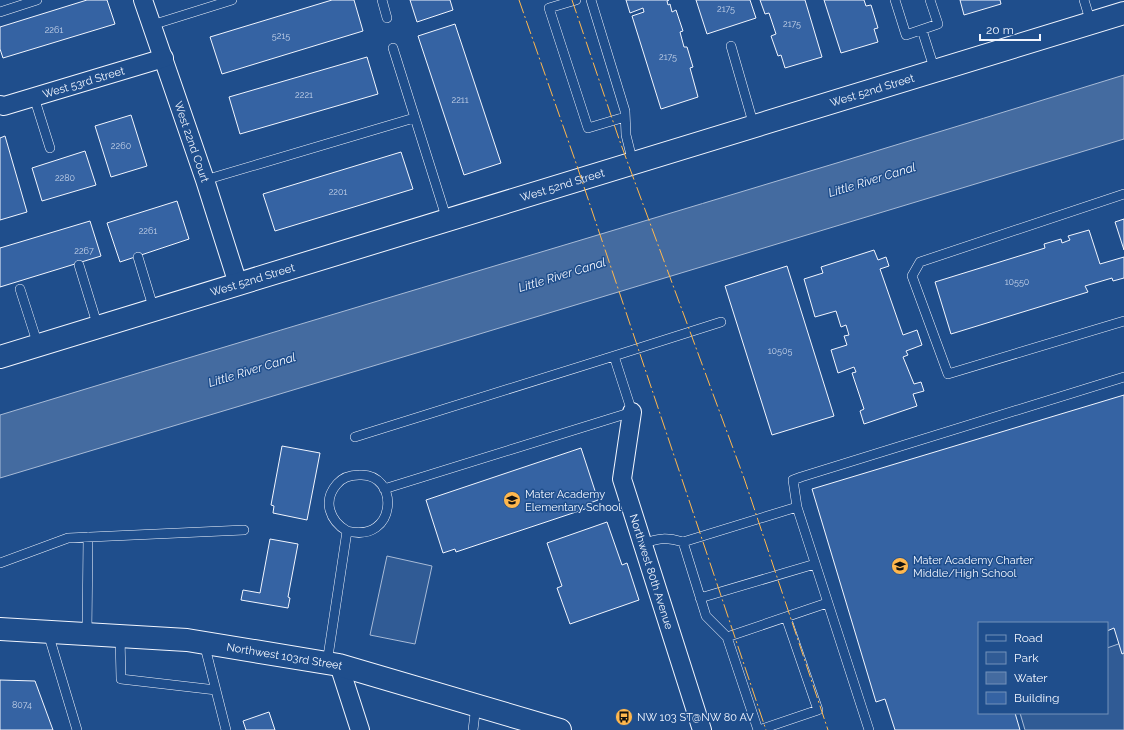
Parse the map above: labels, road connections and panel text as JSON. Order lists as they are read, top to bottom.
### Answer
{
  "streets": {
    "street": [
      "West 53rd Street",
      "West 52nd Street",
      "West 22nd Court",
      "Northwest 80th Avenue",
      "Northwest 103rd Street"
    ]
  },
  "crossings": [
    ["West 53rd Street", "West 22nd Court"],
    ["West 52nd Street", "West 22nd Court"]
  ],
  "water": ["Little River Canal"],
  "places": {
    "school or university": ["Mater Academy Elementary School", "Mater Academy Charter Middle/High School"],
    "bus stop": ["NW 103 ST@NW 80 AV"]
  },
  "house_numbers": [
    "2175",
    "2175",
    "2261",
    "5215",
    "2175",
    "2221",
    "2211",
    "2260",
    "2280",
    "2201",
    "2261",
    "2267",
    "10550",
    "10505",
    "8074"
  ],
  "legend": [
    "Road",
    "Park",
    "Water",
    "Building"
  ],
  "scale_bar": "20 m"
}
